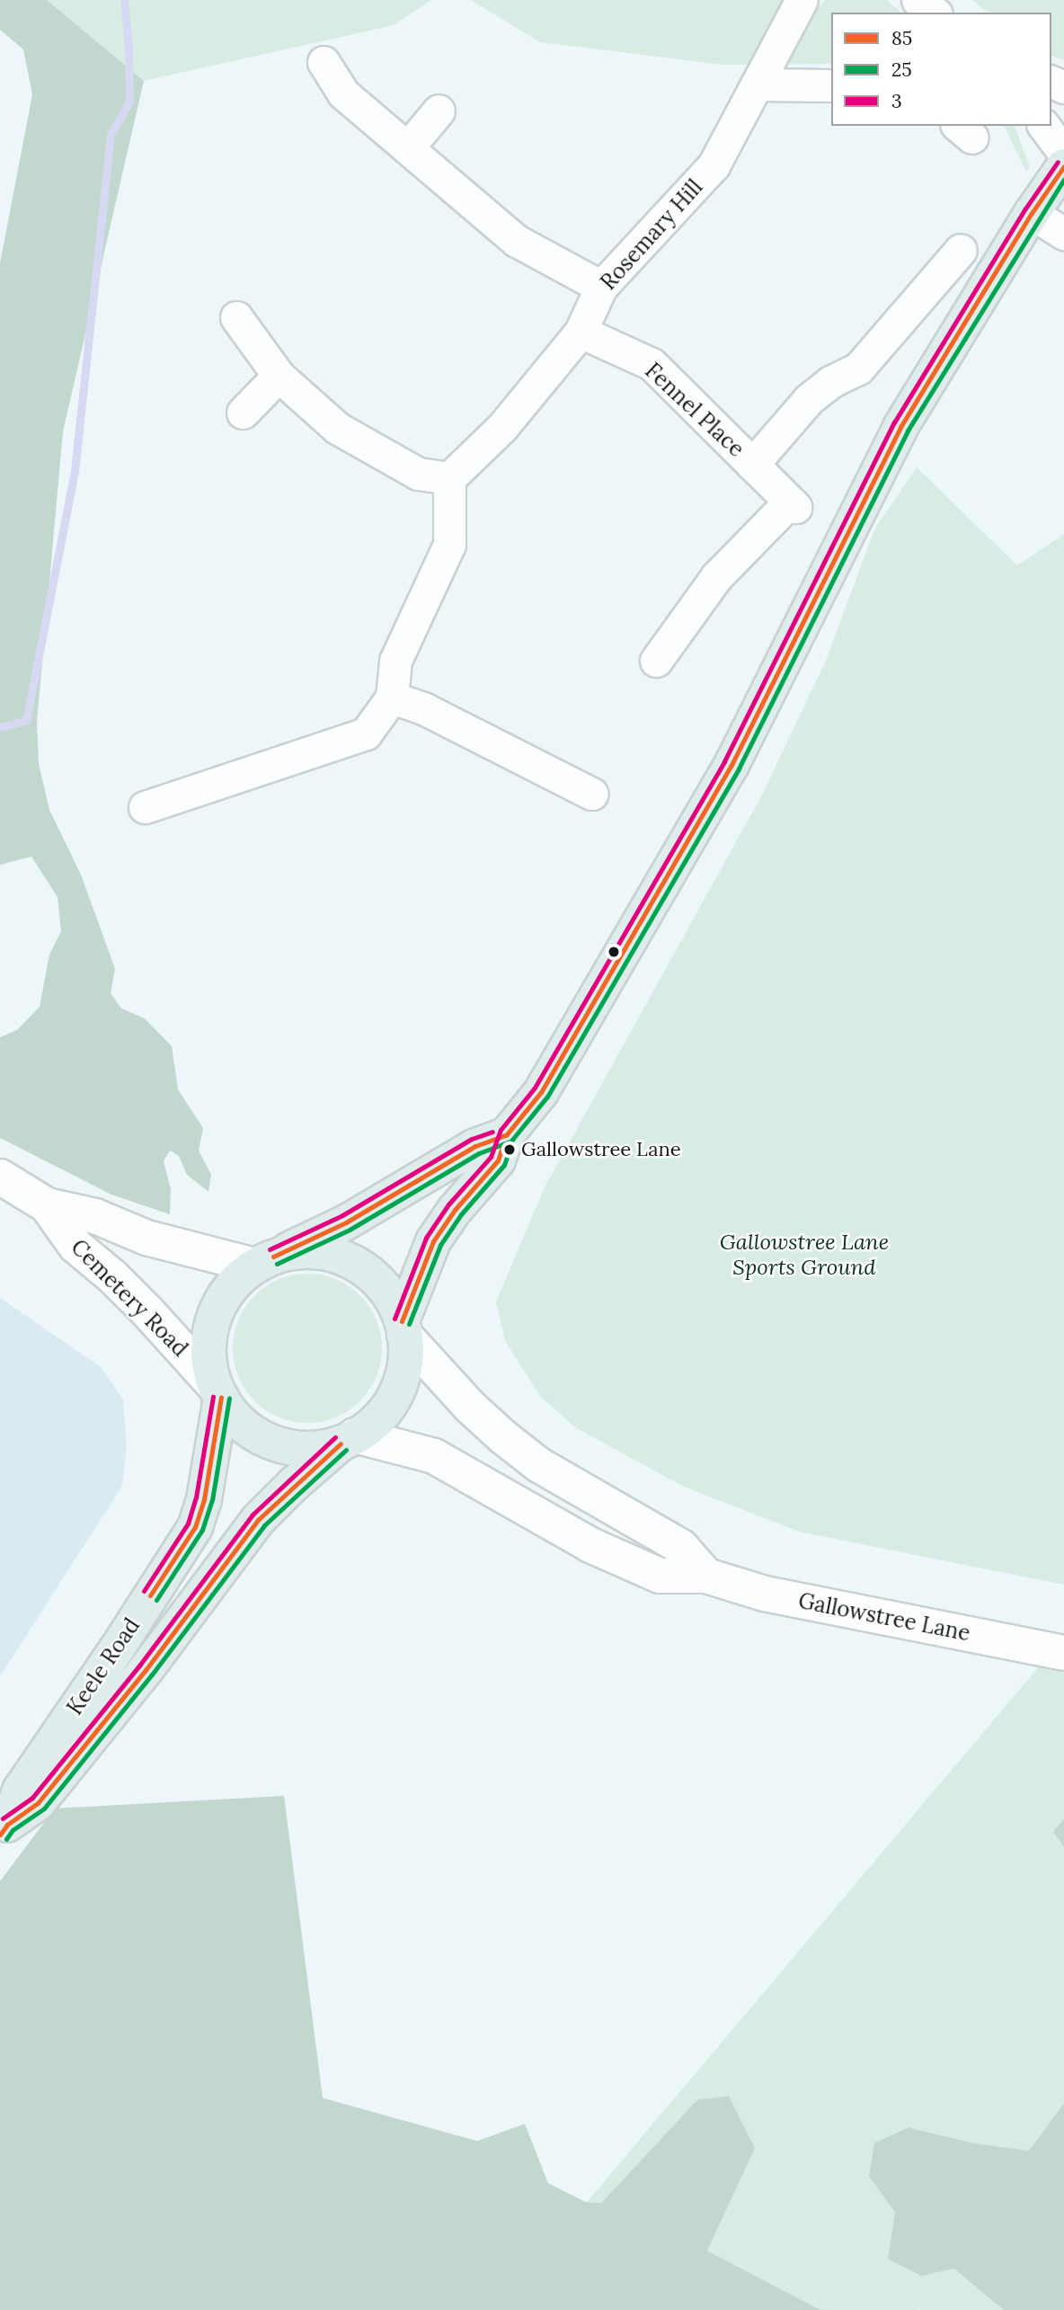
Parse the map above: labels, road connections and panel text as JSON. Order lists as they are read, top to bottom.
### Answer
{
  "streets": {
    "main road": ["Keele Road"],
    "street": [
      "Rosemary Hill",
      "Fennel Place",
      "Cemetery Road",
      "Gallowstree Lane"
    ]
  },
  "crossings": [
    ["Rosemary Hill", "Fennel Place"],
    ["Cemetery Road", "Gallowstree Lane"],
    ["Cemetery Road", "Keele Road"],
    ["Gallowstree Lane", "Keele Road"]
  ],
  "parks": ["Gallowstree Lane Sports Ground"],
  "places": ["Gallowstree Lane"],
  "lines": ["transit line 3", "transit line 85", "transit line 25"],
  "legend": ["85", "25", "3"]
}
